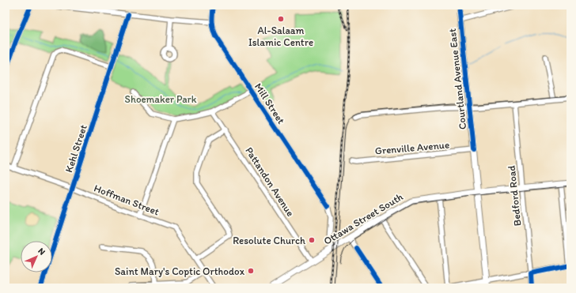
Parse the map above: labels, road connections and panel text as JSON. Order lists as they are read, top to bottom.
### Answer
{
  "streets": {
    "main road": ["Courtland Avenue East", "Ottawa Street South"],
    "street": [
      "Mill Street",
      "Grenville Avenue",
      "Kehl Street",
      "Pattandon Avenue",
      "Bedford Road",
      "Hoffman Street"
    ]
  },
  "crossings": [
    ["Courtland Avenue East", "Grenville Avenue"],
    ["Courtland Avenue East", "Ottawa Street South"],
    ["Mill Street", "Ottawa Street South"],
    ["Kehl Street", "Hoffman Street"],
    ["Pattandon Avenue", "Ottawa Street South"],
    ["Bedford Road", "Ottawa Street South"]
  ],
  "parks": ["Shoemaker Park"],
  "places": ["Al-Salaam Islamic Centre", "Resolute Church", "Saint Mary's Coptic Orthodox"],
  "north": "top right"
}
